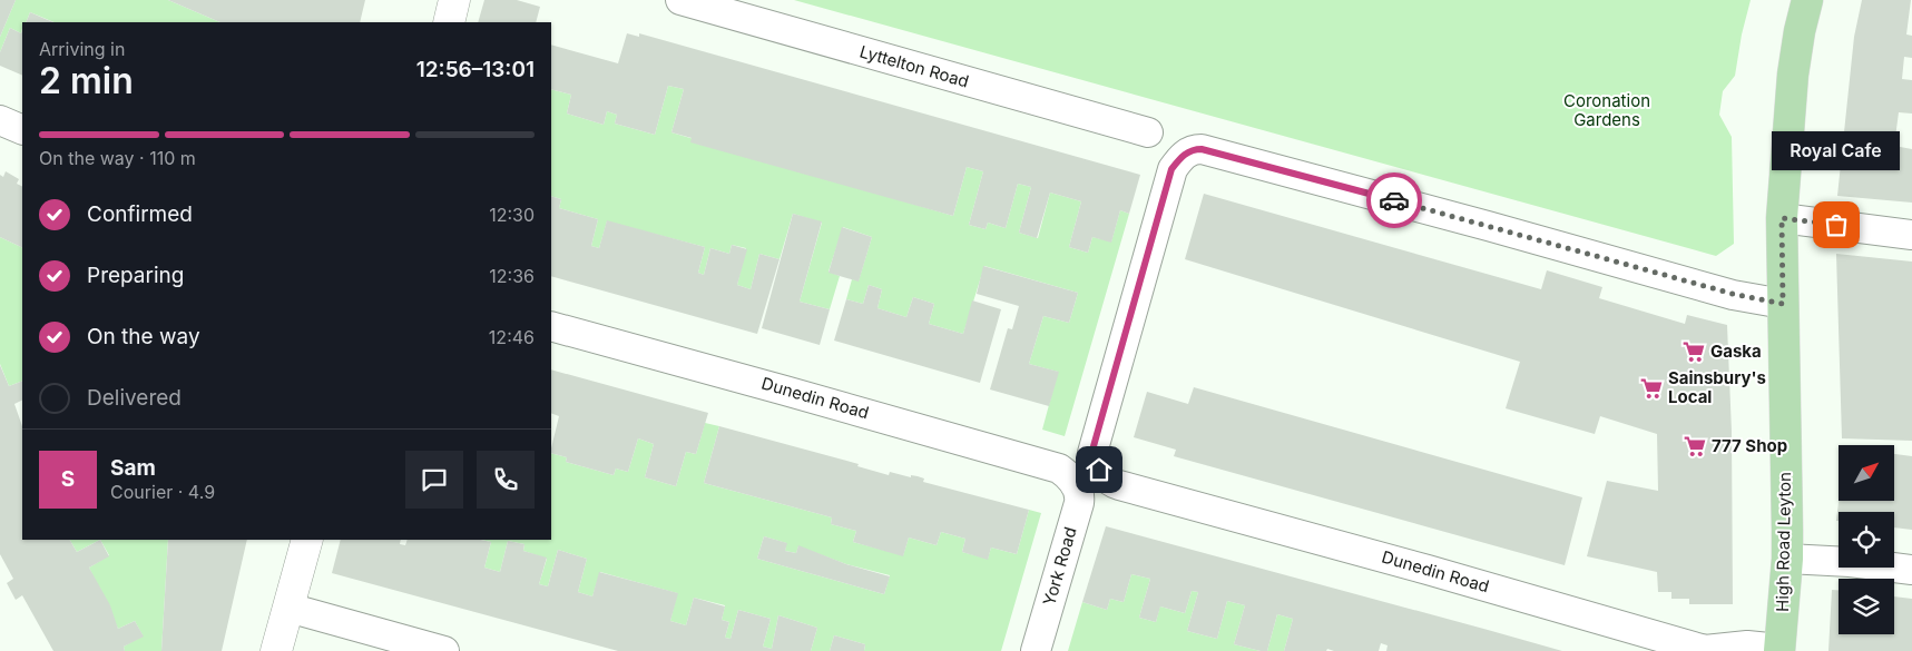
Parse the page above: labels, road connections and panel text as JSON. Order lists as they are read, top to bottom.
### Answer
{
  "streets": {
    "main road": ["High Road Leyton"],
    "street": ["Lyttelton Road", "Dunedin Road", "York Road"]
  },
  "crossings": [
    ["Dunedin Road", "High Road Leyton"],
    ["Dunedin Road", "York Road"],
    ["High Road Leyton", "York Road"]
  ],
  "parks": ["Coronation Gardens"],
  "places": {
    "other": ["Royal Cafe"],
    "supermarket": ["Gaska", "Sainsbury's Local", "777 Shop"]
  },
  "north": "top right",
  "page": {
    "heading": ["2 min", "Arriving in", "12:56–13:01"],
    "panel": ["Sam", "Courier · 4.9"],
    "bar": "On the way · 110 m",
    "bubble": "Royal Cafe",
    "list": [
      ["Confirmed", "12:30"],
      ["Preparing", "12:36"],
      ["On the way", "12:46"],
      "Delivered"
    ],
    "round": "S"
  }
}
